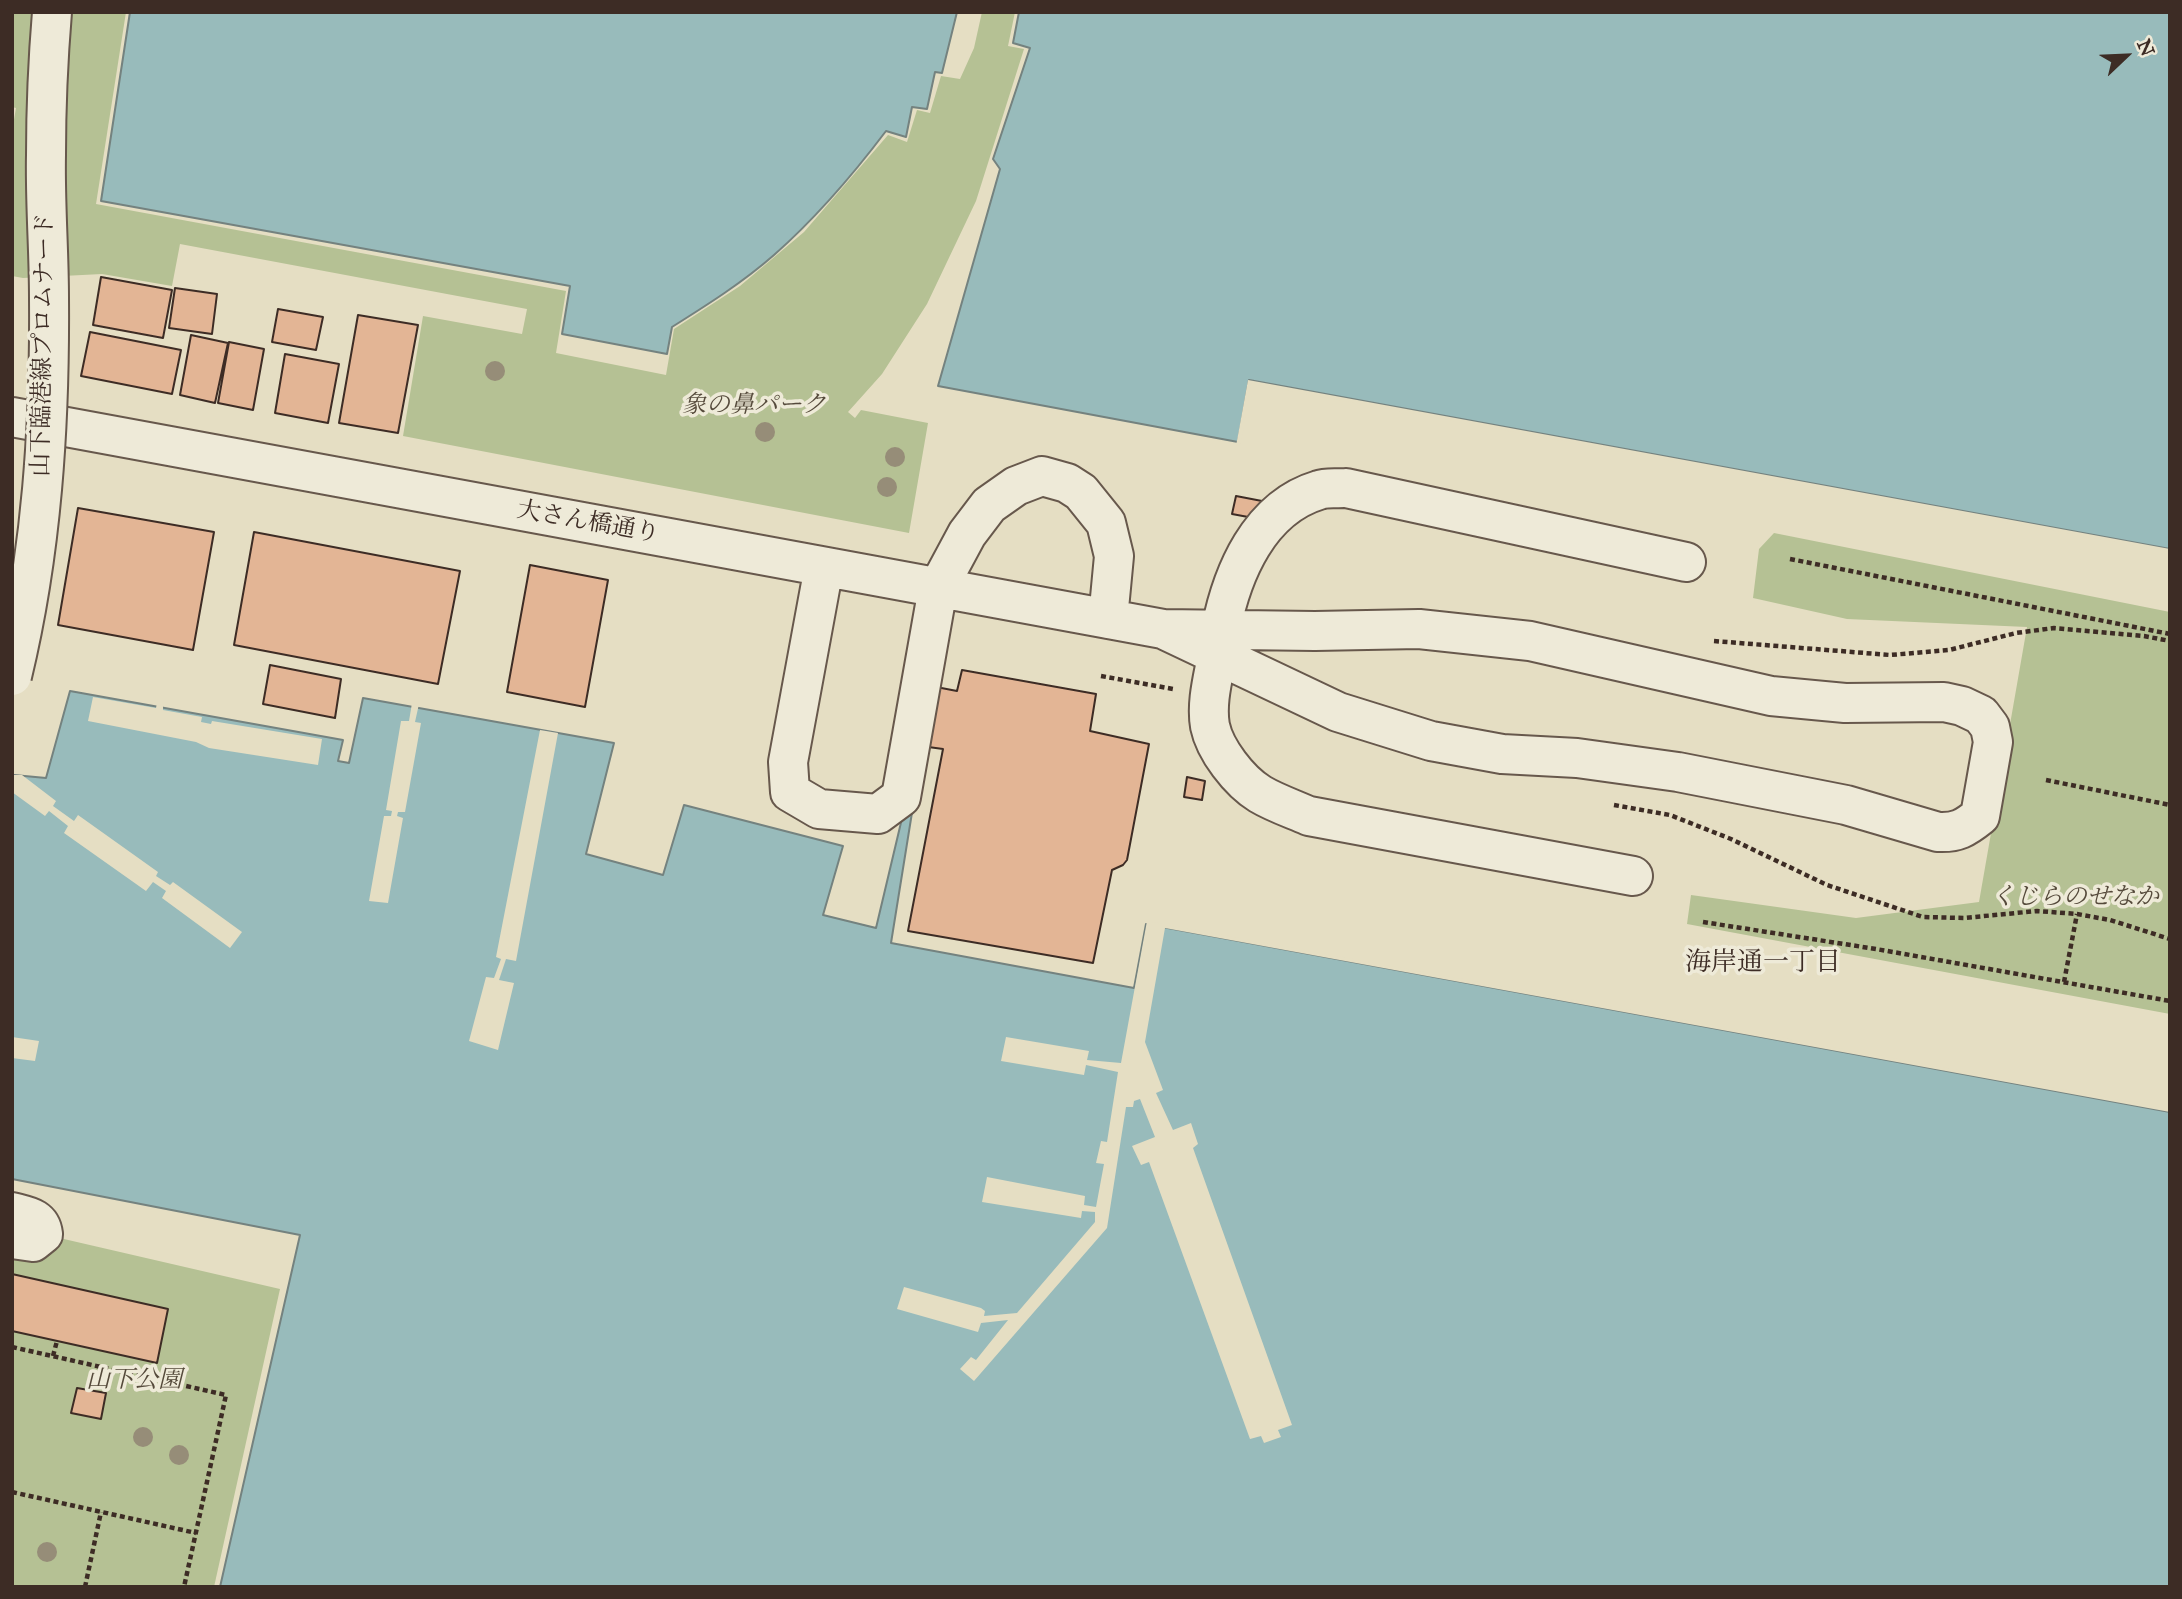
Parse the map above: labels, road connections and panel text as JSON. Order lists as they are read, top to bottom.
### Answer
{
  "streets": {
    "street": ["山下臨港線プロムナード", "大さん橋通り"]
  },
  "districts": ["海岸通一丁目"],
  "parks": ["象の鼻パーク", "くじらのせなか", "山下公園"],
  "north": "top right"
}
